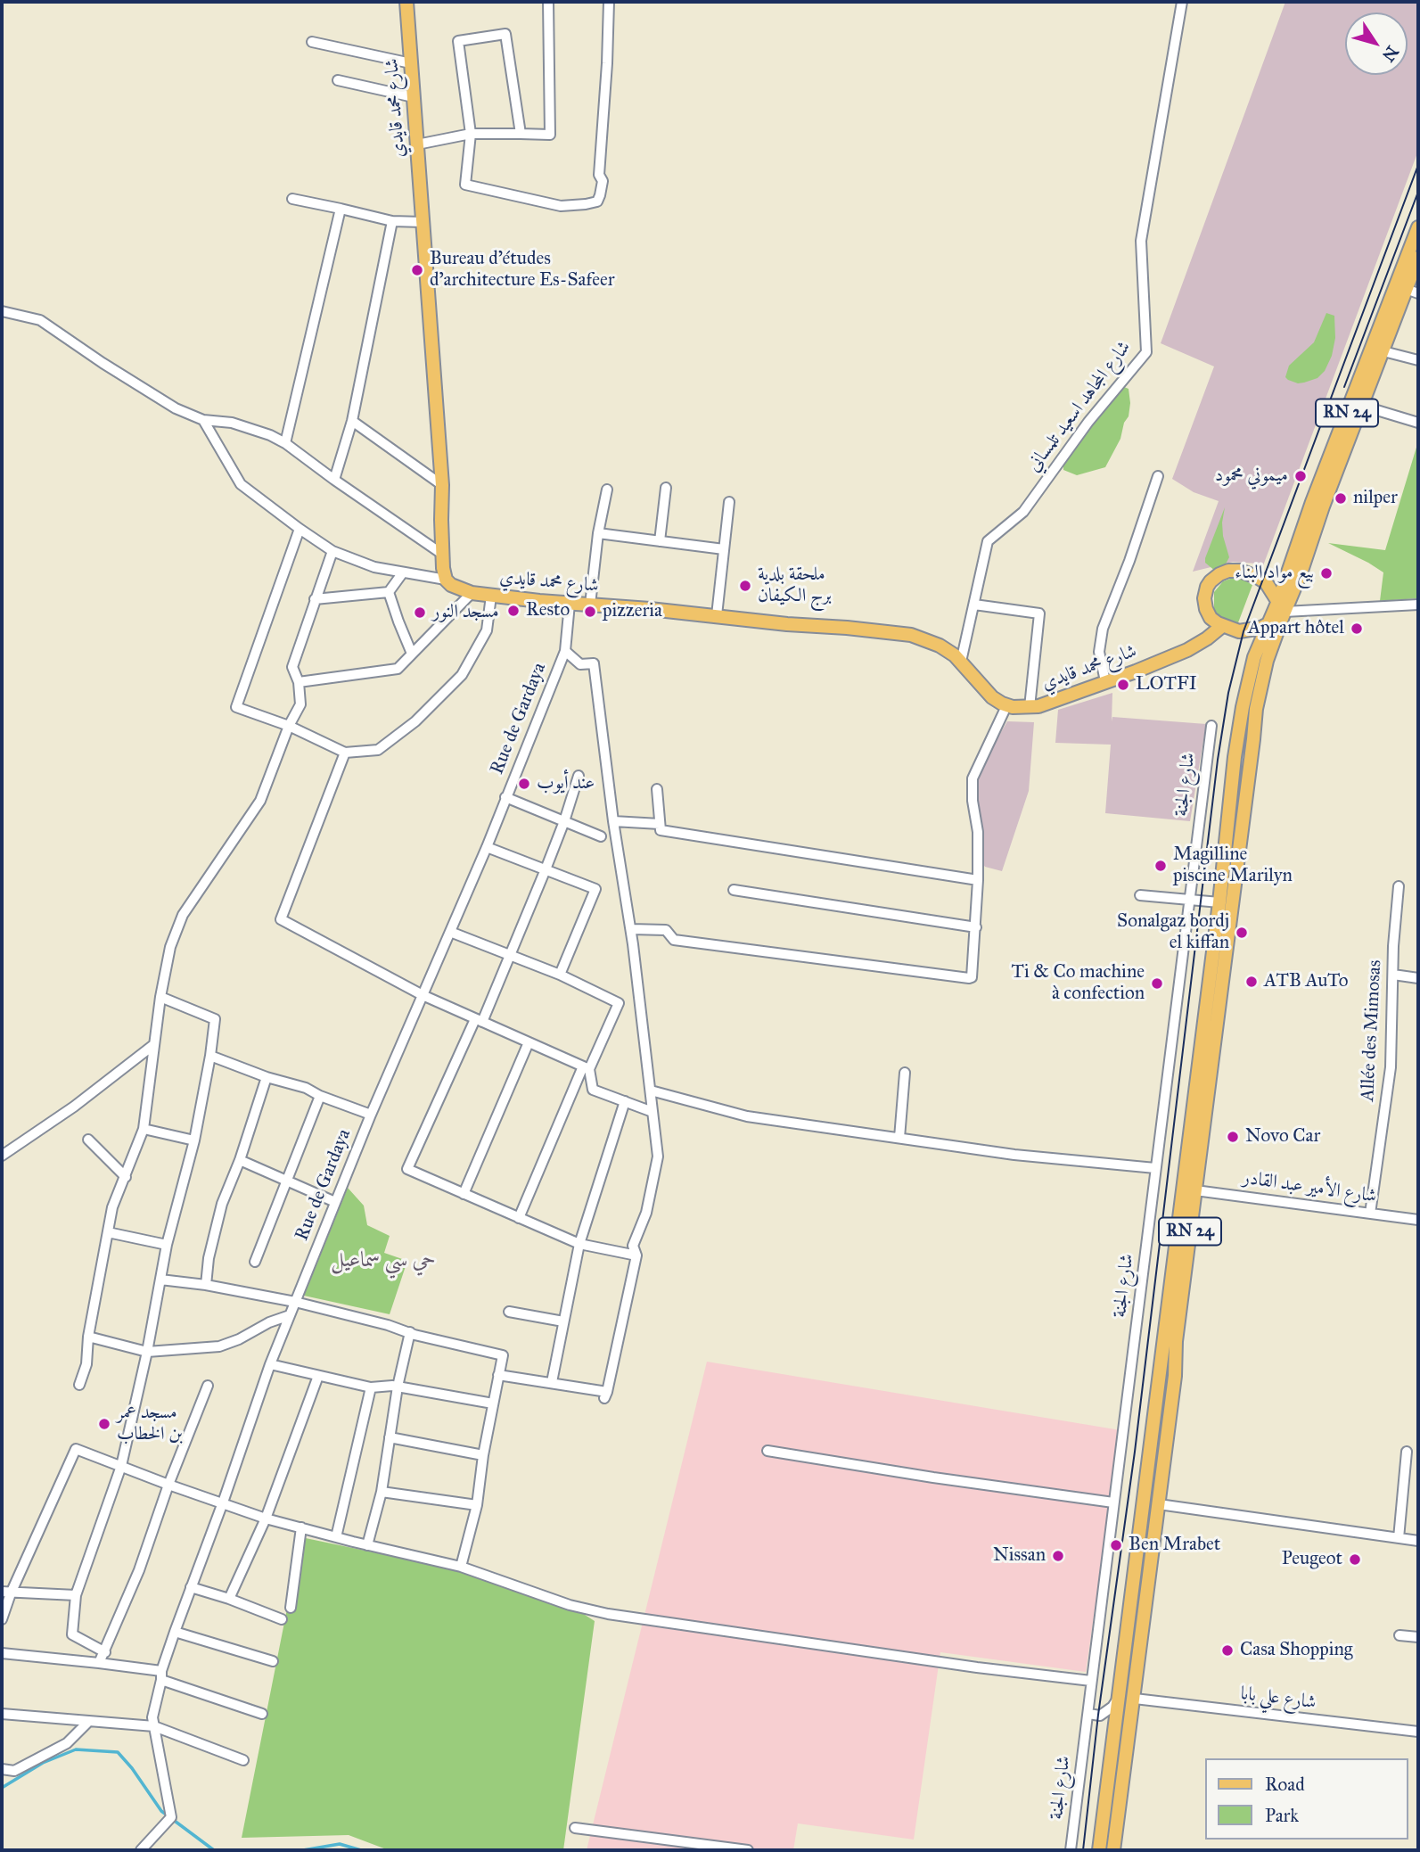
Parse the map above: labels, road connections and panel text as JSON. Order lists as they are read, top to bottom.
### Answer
{
  "streets": {
    "main road": ["شارع محمد قايدي", "RN 24"],
    "street": [
      "شارع المجاهد اسعيد تلمساني",
      "Rue de Gardaya",
      "شارع الجنة",
      "Allée des Mimosas",
      "شارع الأمير عبد القادر",
      "شارع علي بابا"
    ]
  },
  "crossings": [
    ["شارع محمد قايدي", "شارع المجاهد اسعيد تلمساني"],
    ["شارع محمد قايدي", "RN 24"],
    ["شارع محمد قايدي", "Rue de Gardaya"],
    ["RN 24", "شارع الأمير عبد القادر"],
    ["RN 24", "شارع علي بابا"],
    ["Allée des Mimosas", "شارع الأمير عبد القادر"]
  ],
  "districts": ["حي سي سماعيل"],
  "places": [
    "Bureau d'études d'architecture Es-Safeer",
    "ميموني محمود",
    "nilper",
    "بيع مواد البناء",
    "ملحقة بلدية برج الكيفان",
    "Resto",
    "pizzeria",
    "مسجد النور",
    "Appart hôtel",
    "LOTFI",
    "عند أيوب",
    "Magilline piscine Marilyn",
    "Sonalgaz bordj el kiffan",
    "ATB AuTo",
    "Ti & Co machine à confection",
    "Novo Car",
    "مسجد عمر بن الخطاب",
    "Ben Mrabet",
    "Nissan",
    "Peugeot",
    "Casa Shopping"
  ],
  "legend": ["Road", "Park"],
  "north": "bottom right"
}
